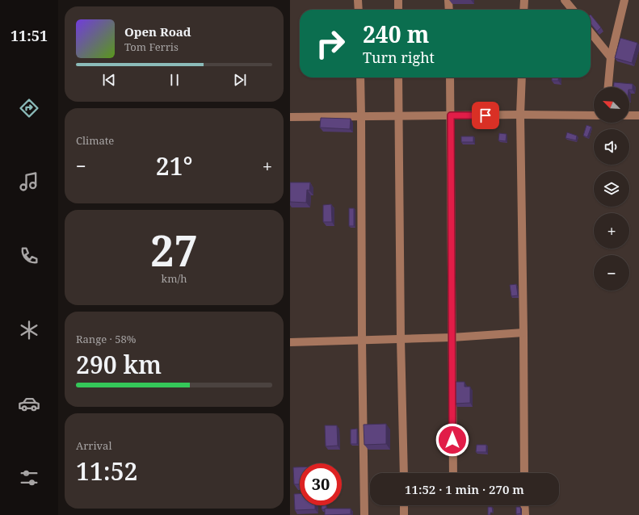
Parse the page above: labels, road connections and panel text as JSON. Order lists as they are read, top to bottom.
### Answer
{
  "north": "top left",
  "page": {
    "tabs": "11:51",
    "turn": ["240 m", "Turn right"],
    "song": ["Open Road", "Tom Ferris"],
    "map_buttons": ["+", "−"],
    "tile": [
      "Climate",
      ["27", "km/h"],
      ["Range · 58%", "290 km"],
      ["Arrival", "11:52"]
    ],
    "heat": ["−", "21°", "+"],
    "limit": "30",
    "trip": "11:52 · 1 min · 270 m"
  }
}
